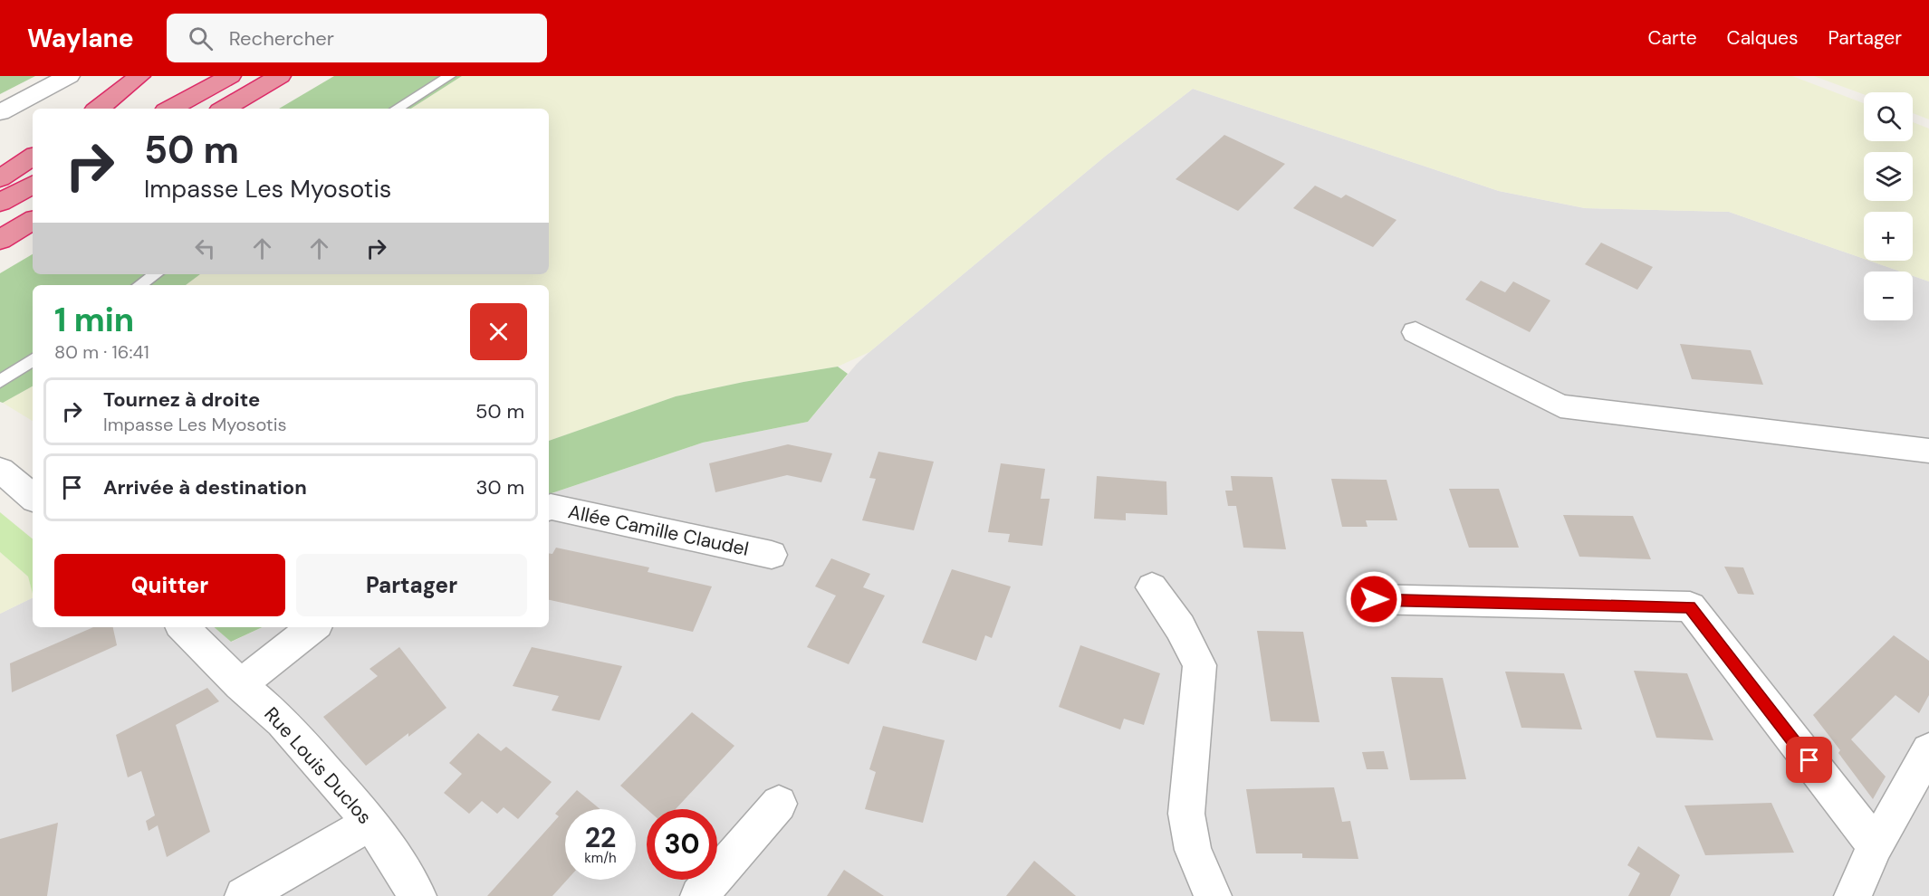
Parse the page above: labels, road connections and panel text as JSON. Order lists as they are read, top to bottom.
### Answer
{
  "streets": {
    "street": ["Allée Camille Claudel", "Rue Louis Duclos"]
  },
  "page": {
    "header": "Waylane",
    "search": "Rechercher",
    "nav": ["Carte", "Calques", "Partager"],
    "map_buttons": ["+", "−"],
    "turn": ["50 m", "Impasse Les Myosotis"],
    "heading": ["1 min", "80 m · 16:41"],
    "list": [
      {
        "name": "Tournez à droite",
        "note": "Impasse Les Myosotis",
        "value": "50 m"
      },
      {
        "name": "Arrivée à destination",
        "value": "30 m"
      }
    ],
    "buttons": ["Quitter", "Partager"],
    "speed": "22 km/h",
    "limit": "30"
  }
}
